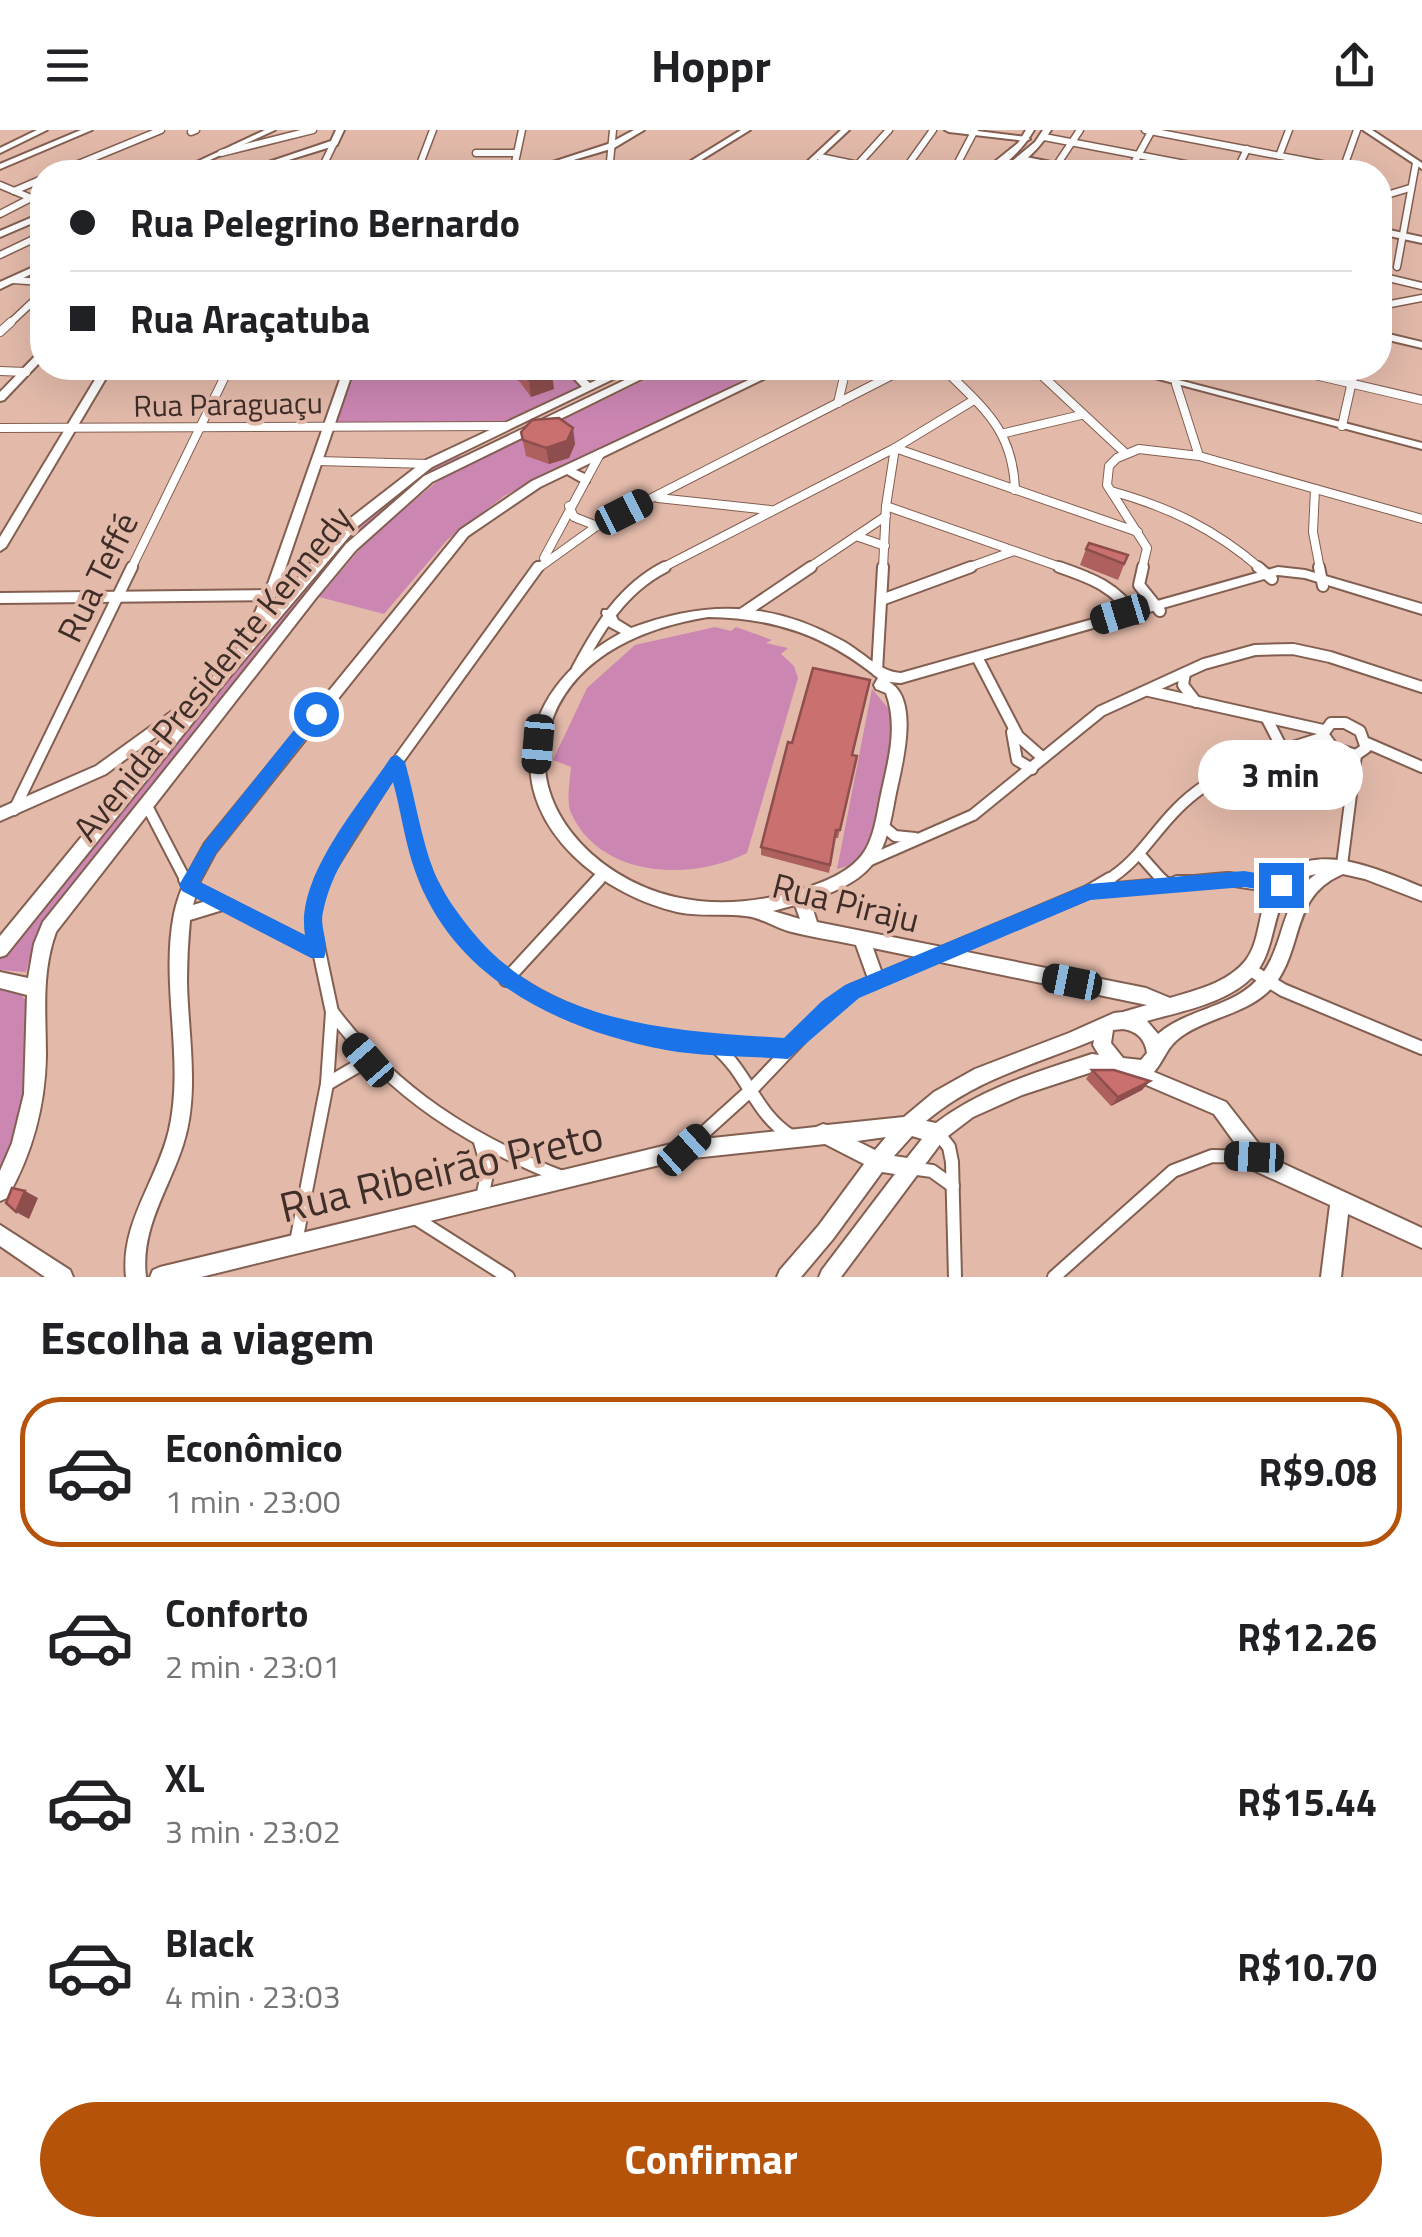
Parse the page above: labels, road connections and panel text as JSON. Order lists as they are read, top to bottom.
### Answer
{
  "streets": {
    "main road": ["Avenida Presidente Kennedy"],
    "street": [
      "Rua Paraguaçu",
      "Rua Teffé",
      "Rua Piraju",
      "Rua Ribeirão Preto"
    ]
  },
  "crossings": [
    ["Rua Paraguaçu", "Rua Teffé"],
    ["Rua Paraguaçu", "Avenida Presidente Kennedy"],
    ["Rua Piraju", "Rua Ribeirão Preto"]
  ],
  "page": {
    "header": "Hoppr",
    "banner": ["Rua Pelegrino Bernardo", "Rua Araçatuba"],
    "bubble": "3 min",
    "heading": "Escolha a viagem",
    "list": [
      {
        "name": "Econômico",
        "note": "1 min · 23:00",
        "value": "R$9.08"
      },
      {
        "name": "Conforto",
        "note": "2 min · 23:01",
        "value": "R$12.26"
      },
      {
        "name": "XL",
        "note": "3 min · 23:02",
        "value": "R$15.44"
      },
      {
        "name": "Black",
        "note": "4 min · 23:03",
        "value": "R$10.70"
      }
    ],
    "buttons": "Confirmar"
  }
}
